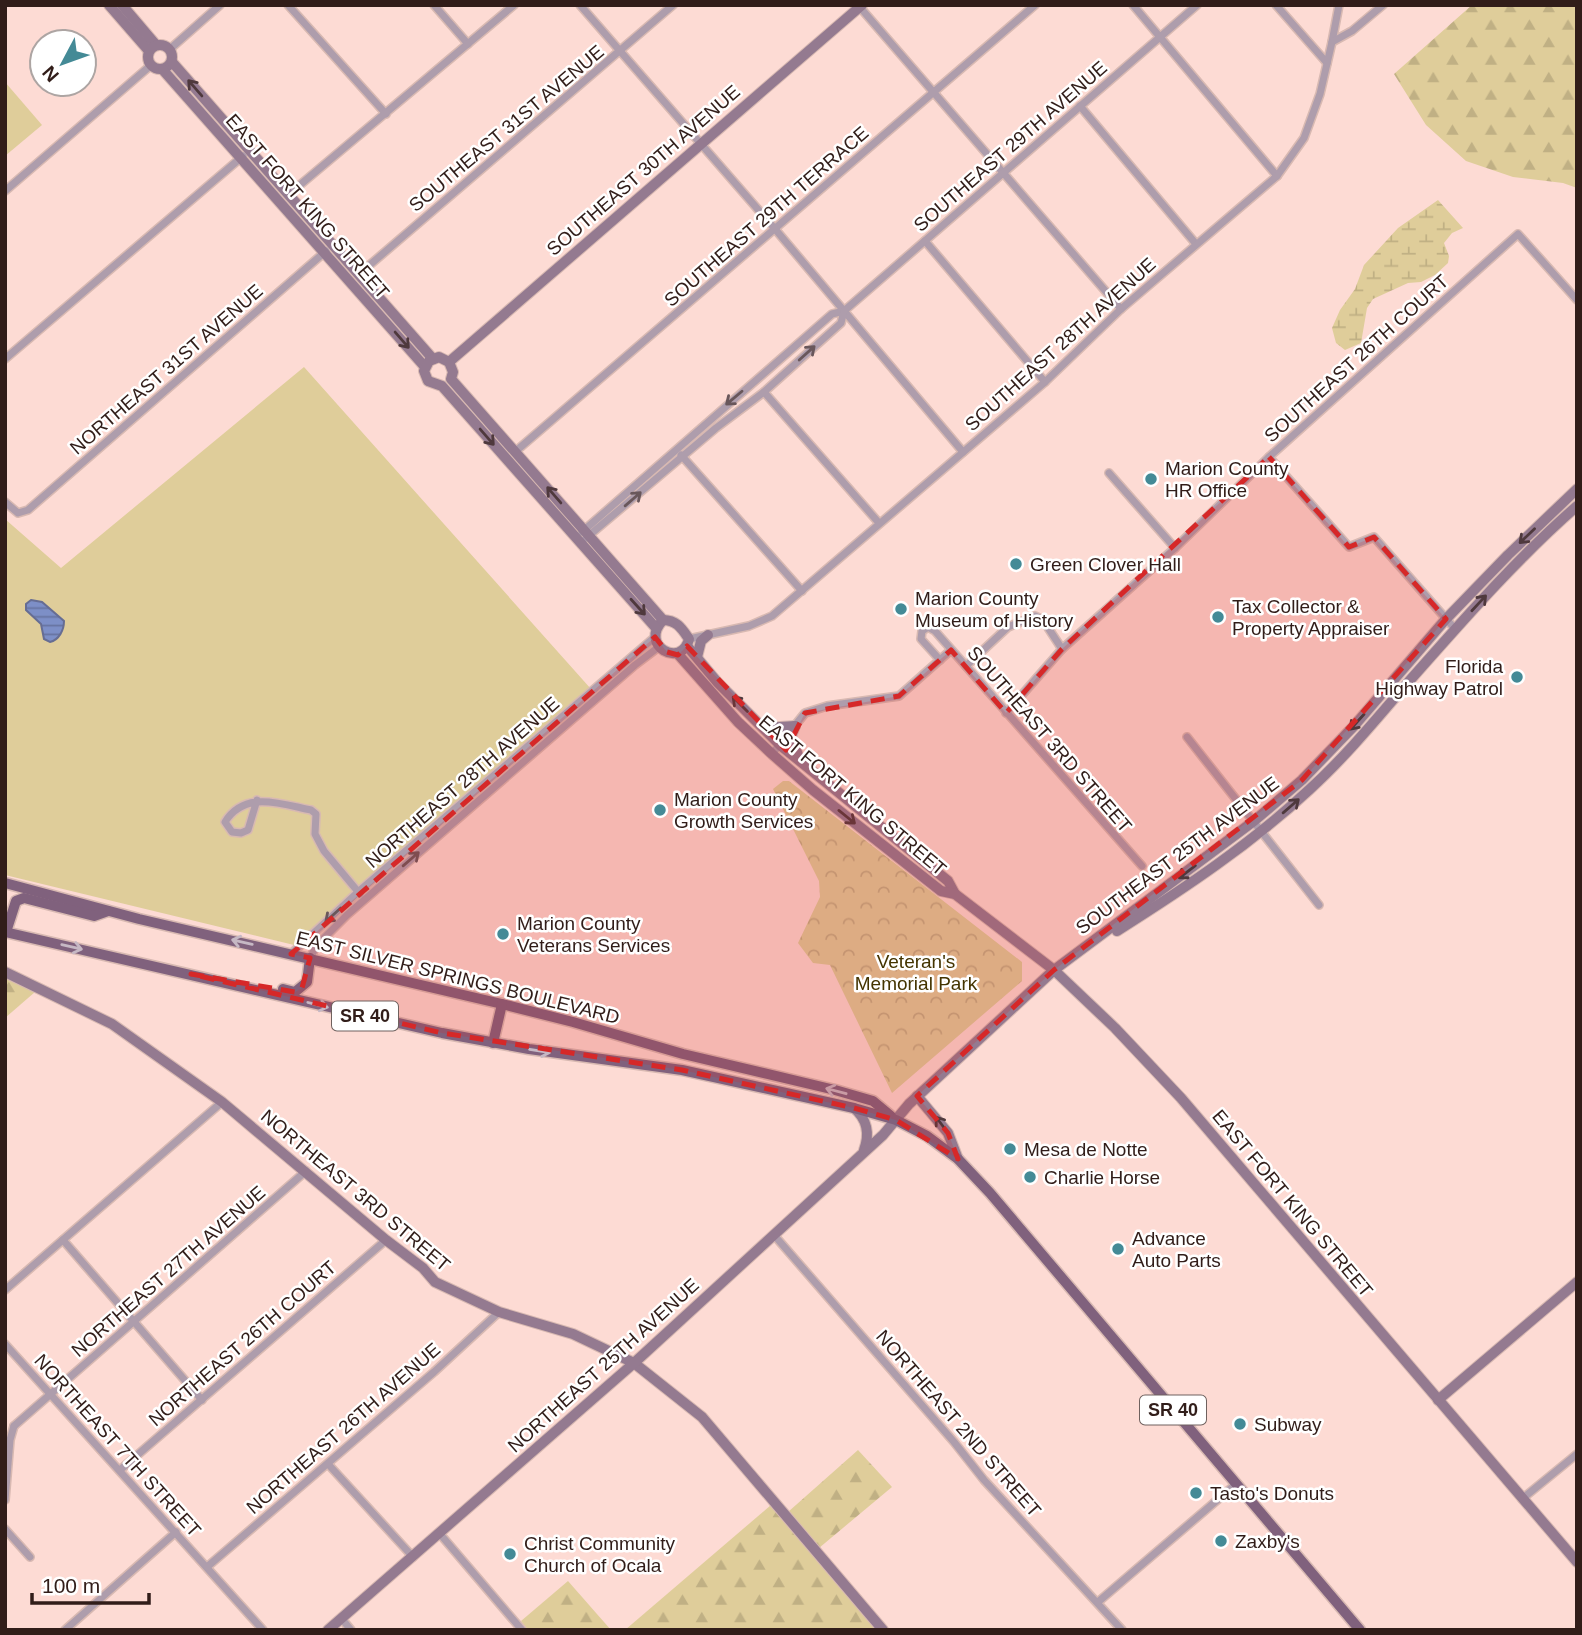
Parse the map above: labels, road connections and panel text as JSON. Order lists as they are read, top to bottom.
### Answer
{
  "streets": {
    "main road": ["EAST SILVER SPRINGS BOULEVARD", "SR 40"],
    "street": [
      "SOUTHEAST 31ST AVENUE",
      "SOUTHEAST 29TH AVENUE",
      "SOUTHEAST 30TH AVENUE",
      "EAST FORT KING STREET",
      "SOUTHEAST 29TH TERRACE",
      "SOUTHEAST 28TH AVENUE",
      "SOUTHEAST 26TH COURT",
      "NORTHEAST 31ST AVENUE",
      "SOUTHEAST 3RD STREET",
      "NORTHEAST 28TH AVENUE",
      "SOUTHEAST 25TH AVENUE",
      "NORTHEAST 3RD STREET",
      "NORTHEAST 27TH AVENUE",
      "NORTHEAST 26TH COURT",
      "NORTHEAST 25TH AVENUE",
      "NORTHEAST 2ND STREET",
      "NORTHEAST 26TH AVENUE",
      "NORTHEAST 7TH STREET"
    ]
  },
  "crossings": [
    ["SOUTHEAST 31ST AVENUE", "EAST FORT KING STREET"],
    ["SOUTHEAST 29TH AVENUE", "EAST FORT KING STREET"],
    ["SOUTHEAST 30TH AVENUE", "EAST FORT KING STREET"],
    ["EAST FORT KING STREET", "SOUTHEAST 29TH TERRACE"],
    ["EAST FORT KING STREET", "SOUTHEAST 28TH AVENUE"],
    ["EAST FORT KING STREET", "NORTHEAST 31ST AVENUE"],
    ["EAST FORT KING STREET", "NORTHEAST 28TH AVENUE"],
    ["EAST FORT KING STREET", "SOUTHEAST 25TH AVENUE"],
    ["SOUTHEAST 28TH AVENUE", "NORTHEAST 28TH AVENUE"],
    ["SOUTHEAST 26TH COURT", "SOUTHEAST 3RD STREET"],
    ["NORTHEAST 28TH AVENUE", "EAST SILVER SPRINGS BOULEVARD"],
    ["SOUTHEAST 25TH AVENUE", "EAST SILVER SPRINGS BOULEVARD"],
    ["SOUTHEAST 25TH AVENUE", "NORTHEAST 25TH AVENUE"],
    ["EAST SILVER SPRINGS BOULEVARD", "NORTHEAST 25TH AVENUE"],
    ["NORTHEAST 3RD STREET", "NORTHEAST 27TH AVENUE"],
    ["NORTHEAST 3RD STREET", "NORTHEAST 26TH COURT"],
    ["NORTHEAST 3RD STREET", "NORTHEAST 25TH AVENUE"],
    ["NORTHEAST 3RD STREET", "NORTHEAST 26TH AVENUE"],
    ["NORTHEAST 27TH AVENUE", "NORTHEAST 7TH STREET"],
    ["NORTHEAST 26TH COURT", "NORTHEAST 7TH STREET"],
    ["NORTHEAST 25TH AVENUE", "NORTHEAST 2ND STREET"],
    ["NORTHEAST 26TH AVENUE", "NORTHEAST 7TH STREET"]
  ],
  "parks": ["Veteran's Memorial Park"],
  "places": [
    "Marion County HR Office",
    "Green Clover Hall",
    "Marion County Museum of History",
    "Tax Collector & Property Appraiser",
    "Florida Highway Patrol",
    "Marion County Growth Services",
    "Marion County Veterans Services",
    "Mesa de Notte",
    "Charlie Horse",
    "Advance Auto Parts",
    "Subway",
    "Tasto's Donuts",
    "Zaxby's",
    "Christ Community Church of Ocala"
  ],
  "scale_bar": "100 m",
  "north": "bottom left"
}
